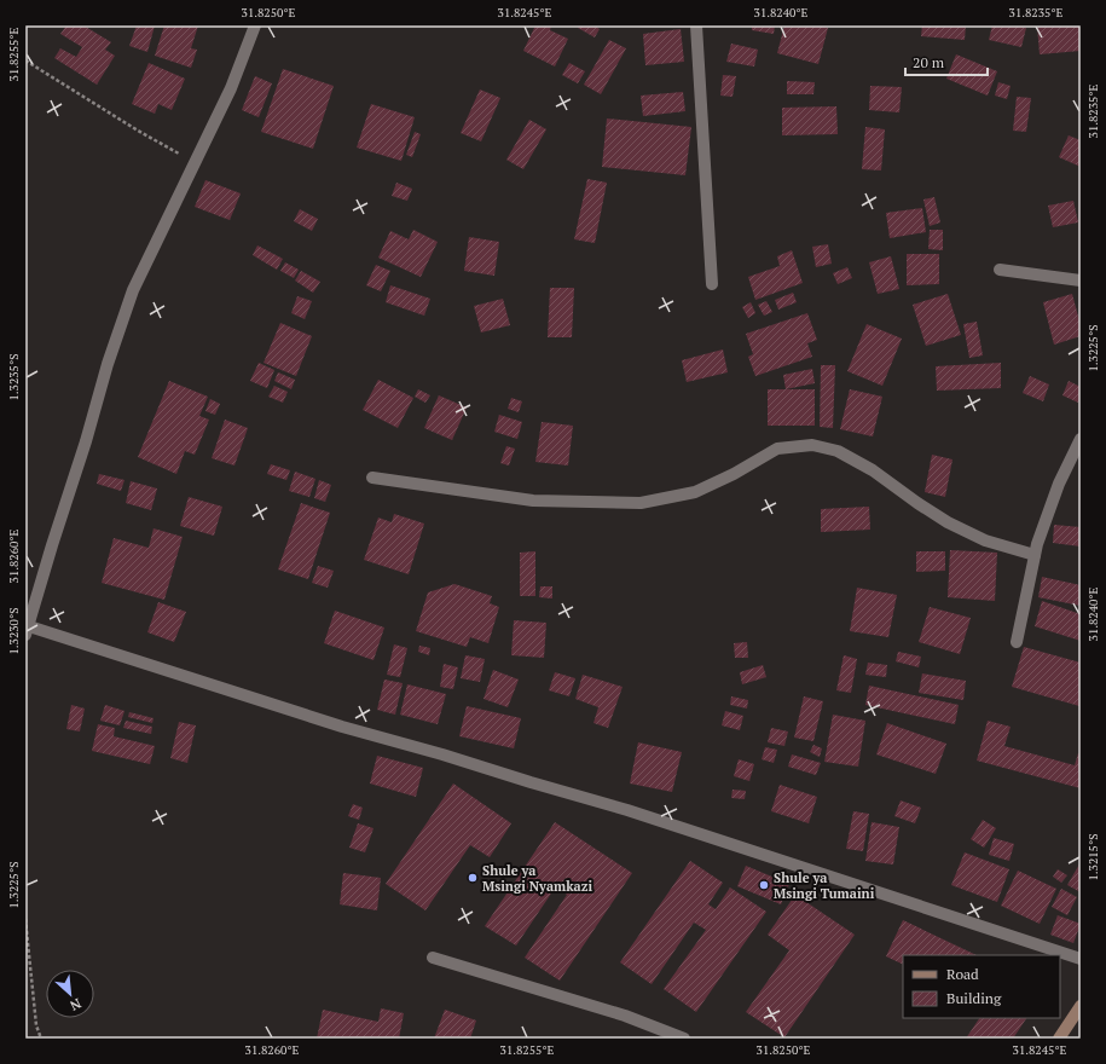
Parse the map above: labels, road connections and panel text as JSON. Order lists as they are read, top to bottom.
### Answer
{
  "places": ["Shule ya Msingi Nyamkazi", "Shule ya Msingi Tumaini"],
  "legend": ["Road", "Building"],
  "scale_bar": "20 m",
  "north": "bottom right",
  "coordinates": [
    "31.8250°E",
    "31.8245°E",
    "31.8240°E",
    "31.8235°E",
    "31.8255°E",
    "1.3225°S",
    "1.3235°S",
    "31.8260°E",
    "1.3230°S",
    "1.3215°S"
  ]
}
